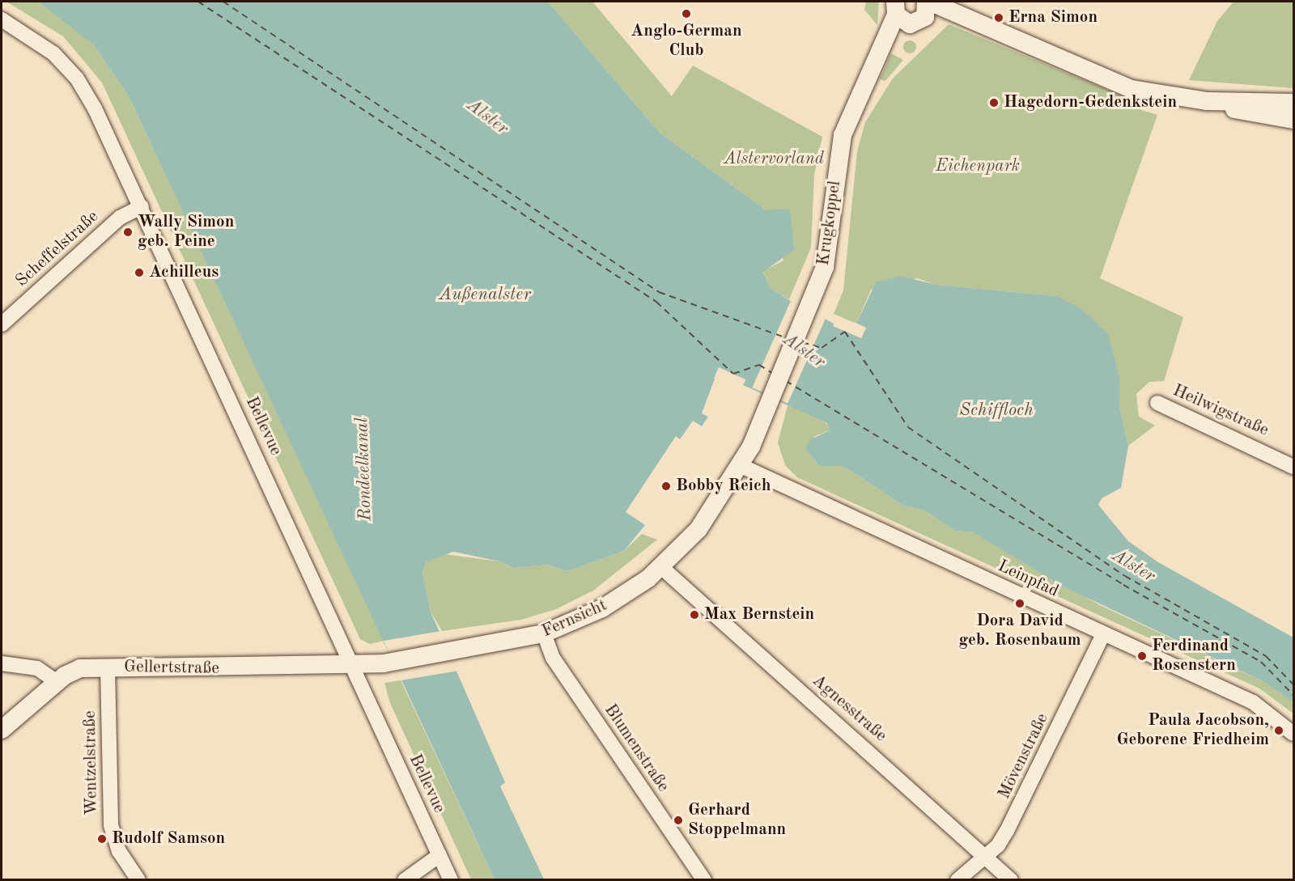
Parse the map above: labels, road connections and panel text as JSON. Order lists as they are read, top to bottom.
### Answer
{
  "streets": {
    "street": [
      "Krugkoppel",
      "Scheffelstraße",
      "Heilwigstraße",
      "Bellevue",
      "Leinpfad",
      "Fernsicht",
      "Gellertstraße",
      "Agnesstraße",
      "Blumenstraße",
      "Mövenstraße",
      "Wentzelstraße"
    ]
  },
  "crossings": [
    ["Krugkoppel", "Leinpfad"],
    ["Krugkoppel", "Fernsicht"],
    ["Scheffelstraße", "Bellevue"],
    ["Bellevue", "Fernsicht"],
    ["Bellevue", "Gellertstraße"],
    ["Leinpfad", "Fernsicht"],
    ["Leinpfad", "Mövenstraße"],
    ["Fernsicht", "Gellertstraße"],
    ["Fernsicht", "Agnesstraße"],
    ["Fernsicht", "Blumenstraße"],
    ["Gellertstraße", "Wentzelstraße"],
    ["Agnesstraße", "Mövenstraße"]
  ],
  "water": [
    "Alster",
    "Außenalster",
    "Schiffloch",
    "Rondeelkanal"
  ],
  "parks": ["Alstervorland", "Eichenpark"],
  "places": [
    "Anglo-German Club",
    "Erna Simon",
    "Hagedorn-Gedenkstein",
    "Wally Simon geb. Peine",
    "Achilleus",
    "Bobby Reich",
    "Dora David geb. Rosenbaum",
    "Max Bernstein",
    "Ferdinand Rosenstern",
    "Paula Jacobson, Geborene Friedheim",
    "Gerhard Stoppelmann",
    "Rudolf Samson"
  ]
}
